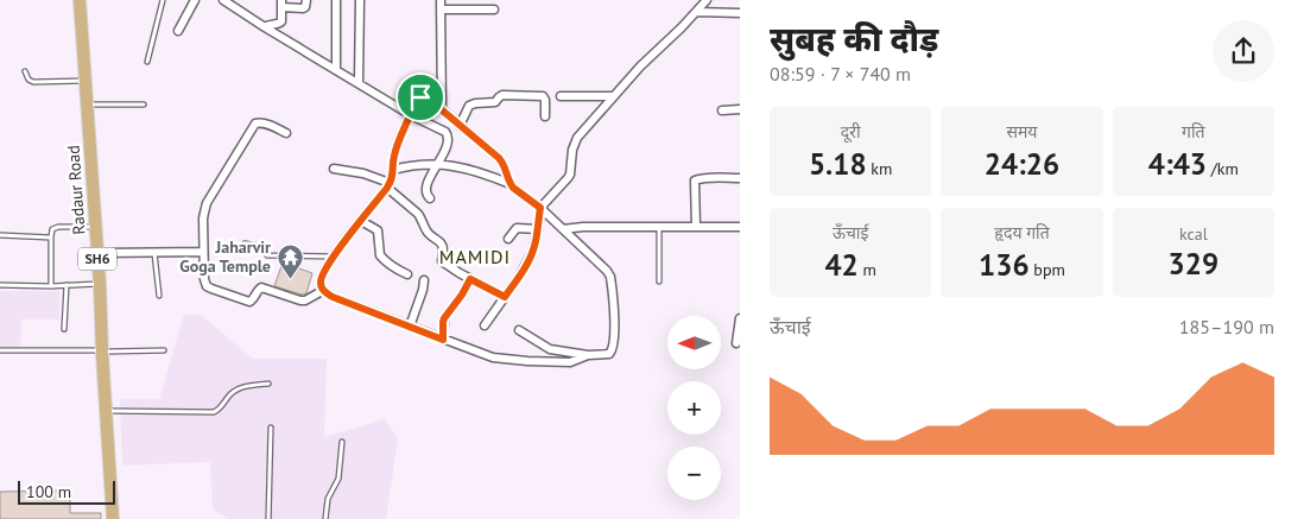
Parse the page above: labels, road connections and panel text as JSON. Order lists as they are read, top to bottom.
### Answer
{
  "streets": {
    "main road": ["Radaur Road", "SH6"]
  },
  "districts": ["MAMIDI"],
  "places": {
    "temple": ["Jaharvir Goga Temple"]
  },
  "scale_bar": "100 m",
  "north": "left",
  "page": {
    "heading": ["सुबह की दौड़", "08:59 · 7 × 740 m"],
    "stats": [
      ["दूरी", "5.18 km"],
      ["समय", "24:26"],
      ["गति", "4:43 /km"],
      ["ऊँचाई", "42 m"],
      ["हृदय गति", "136 bpm"],
      ["kcal", "329"]
    ],
    "chart": ["ऊँचाई", "185–190 m"],
    "map_buttons": ["+", "−"],
    "scale": "100 m"
  }
}
